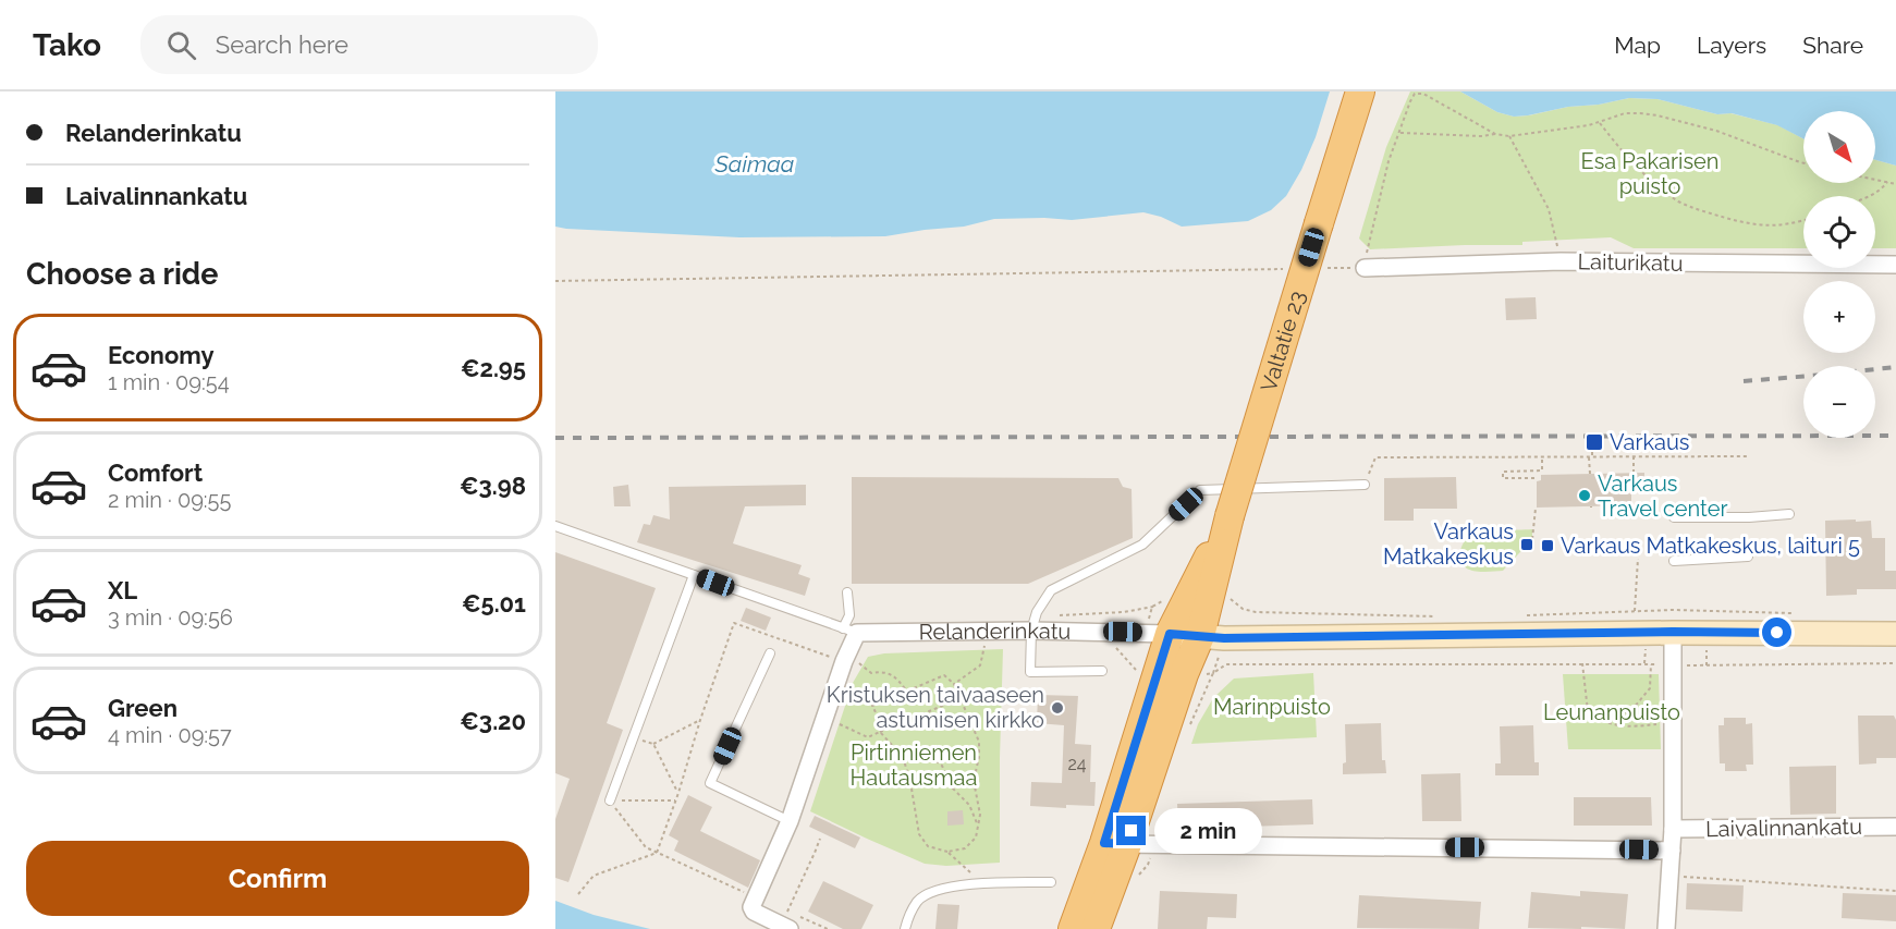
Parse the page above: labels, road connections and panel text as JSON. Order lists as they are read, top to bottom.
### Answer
{
  "streets": {
    "highway": ["Valtatie 23"],
    "main road": ["Relanderinkatu"],
    "street": ["Laiturikatu", "Laivalinnankatu"]
  },
  "crossings": [
    ["Valtatie 23", "Relanderinkatu"]
  ],
  "water": ["Saimaa"],
  "parks": [
    "Esa Pakarisen puisto",
    "Marinpuisto",
    "Leunanpuisto",
    "Pirtinniemen Hautausmaa"
  ],
  "places": {
    "transit": ["Varkaus", "Varkaus Matkakeskus", "Varkaus Matkakeskus, laituri 5"],
    "other": ["Varkaus Travel center", "Kristuksen taivaaseen astumisen kirkko"]
  },
  "house_numbers": ["24"],
  "north": "bottom right",
  "page": {
    "header": "Tako",
    "search": "Search here",
    "nav": ["Map", "Layers", "Share"],
    "banner": ["Relanderinkatu", "Laivalinnankatu"],
    "map_buttons": ["+", "−"],
    "heading": "Choose a ride",
    "list": [
      {
        "name": "Economy",
        "note": "1 min · 09:54",
        "value": "€2.95"
      },
      {
        "name": "Comfort",
        "note": "2 min · 09:55",
        "value": "€3.98"
      },
      {
        "name": "XL",
        "note": "3 min · 09:56",
        "value": "€5.01"
      },
      {
        "name": "Green",
        "note": "4 min · 09:57",
        "value": "€3.20"
      }
    ],
    "bubble": "2 min",
    "buttons": "Confirm"
  }
}
